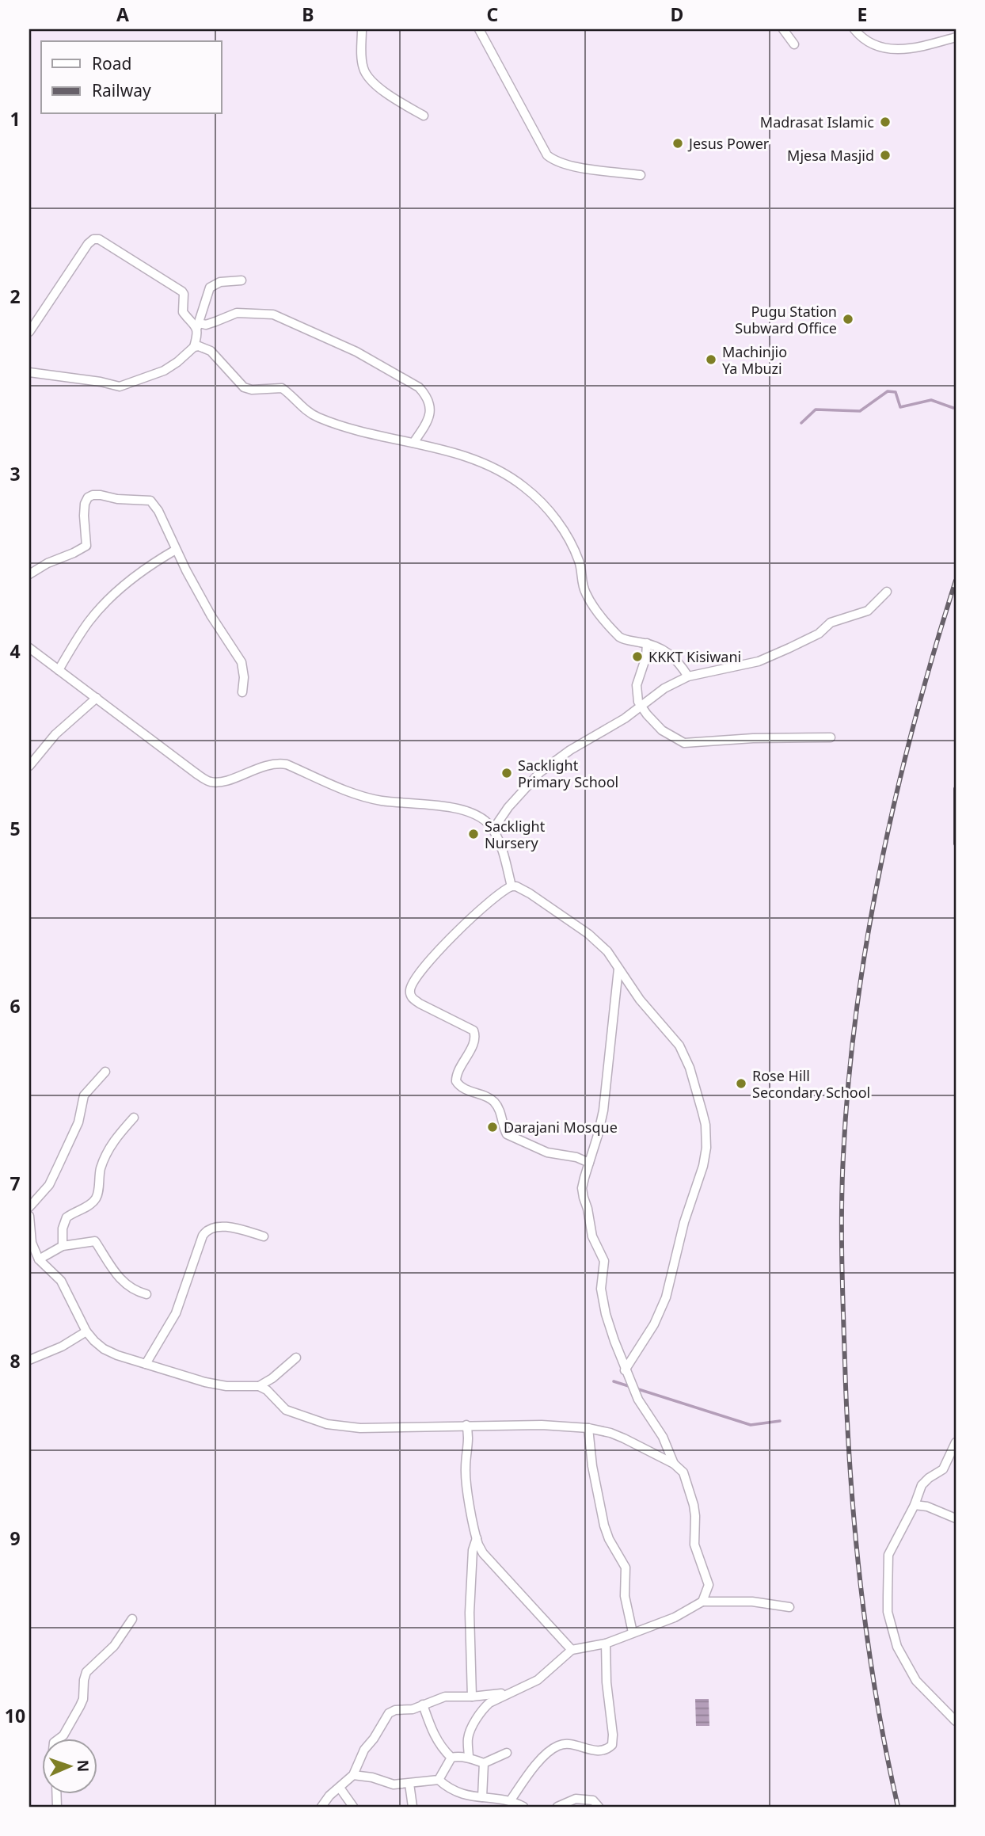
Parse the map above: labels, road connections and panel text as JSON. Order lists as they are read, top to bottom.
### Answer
{
  "places": [
    "Madrasat Islamic",
    "Jesus Power",
    "Mjesa Masjid",
    "Pugu Station Subward Office",
    "Machinjio Ya Mbuzi",
    "KKKT Kisiwani",
    "Sacklight Primary School",
    "Sacklight Nursery",
    "Rose Hill Secondary School",
    "Darajani Mosque"
  ],
  "legend": ["Road", "Railway"],
  "north": "right",
  "grid": {
    "columns": [
      "A",
      "B",
      "C",
      "D",
      "E"
    ],
    "rows": [
      "1",
      "2",
      "3",
      "4",
      "5",
      "6",
      "7",
      "8",
      "9",
      "10"
    ]
  }
}
